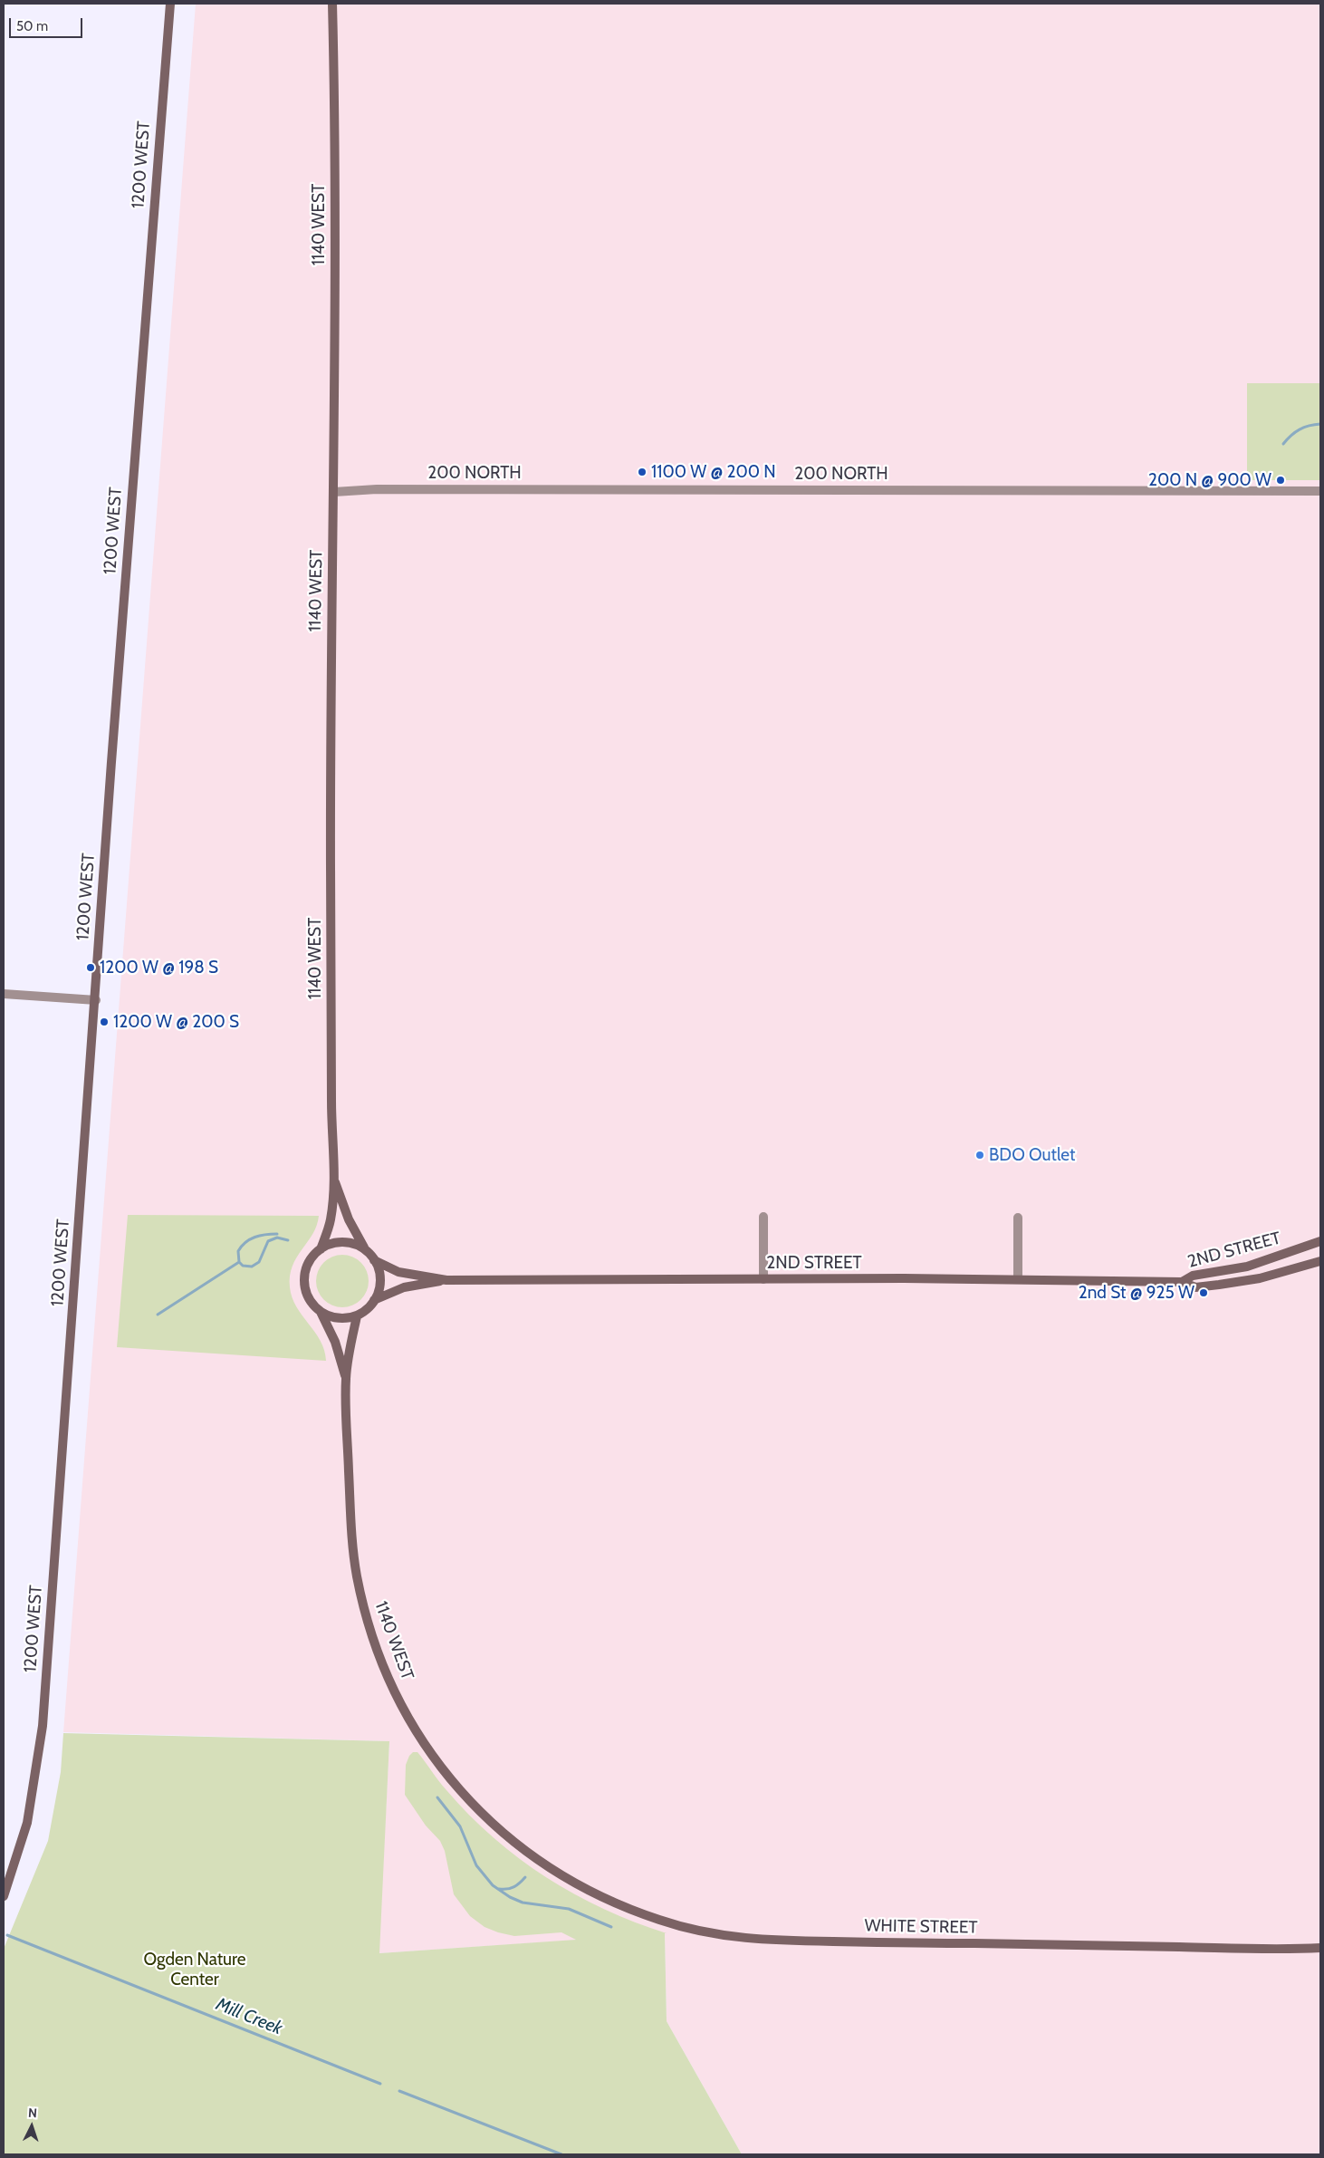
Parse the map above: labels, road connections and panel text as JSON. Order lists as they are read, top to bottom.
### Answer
{
  "streets": {
    "street": [
      "1200 WEST",
      "1140 WEST",
      "200 NORTH",
      "2ND STREET",
      "WHITE STREET"
    ]
  },
  "crossings": [
    ["1140 WEST", "200 NORTH"],
    ["1140 WEST", "2ND STREET"],
    ["1140 WEST", "WHITE STREET"]
  ],
  "water": ["Mill Creek"],
  "parks": ["Ogden Nature Center"],
  "places": [
    "1100 W @ 200 N",
    "200 N @ 900 W",
    "1200 W @ 198 S",
    "1200 W @ 200 S",
    "BDO Outlet",
    "2nd St @ 925 W"
  ],
  "scale_bar": "50 m",
  "north": "top"
}
